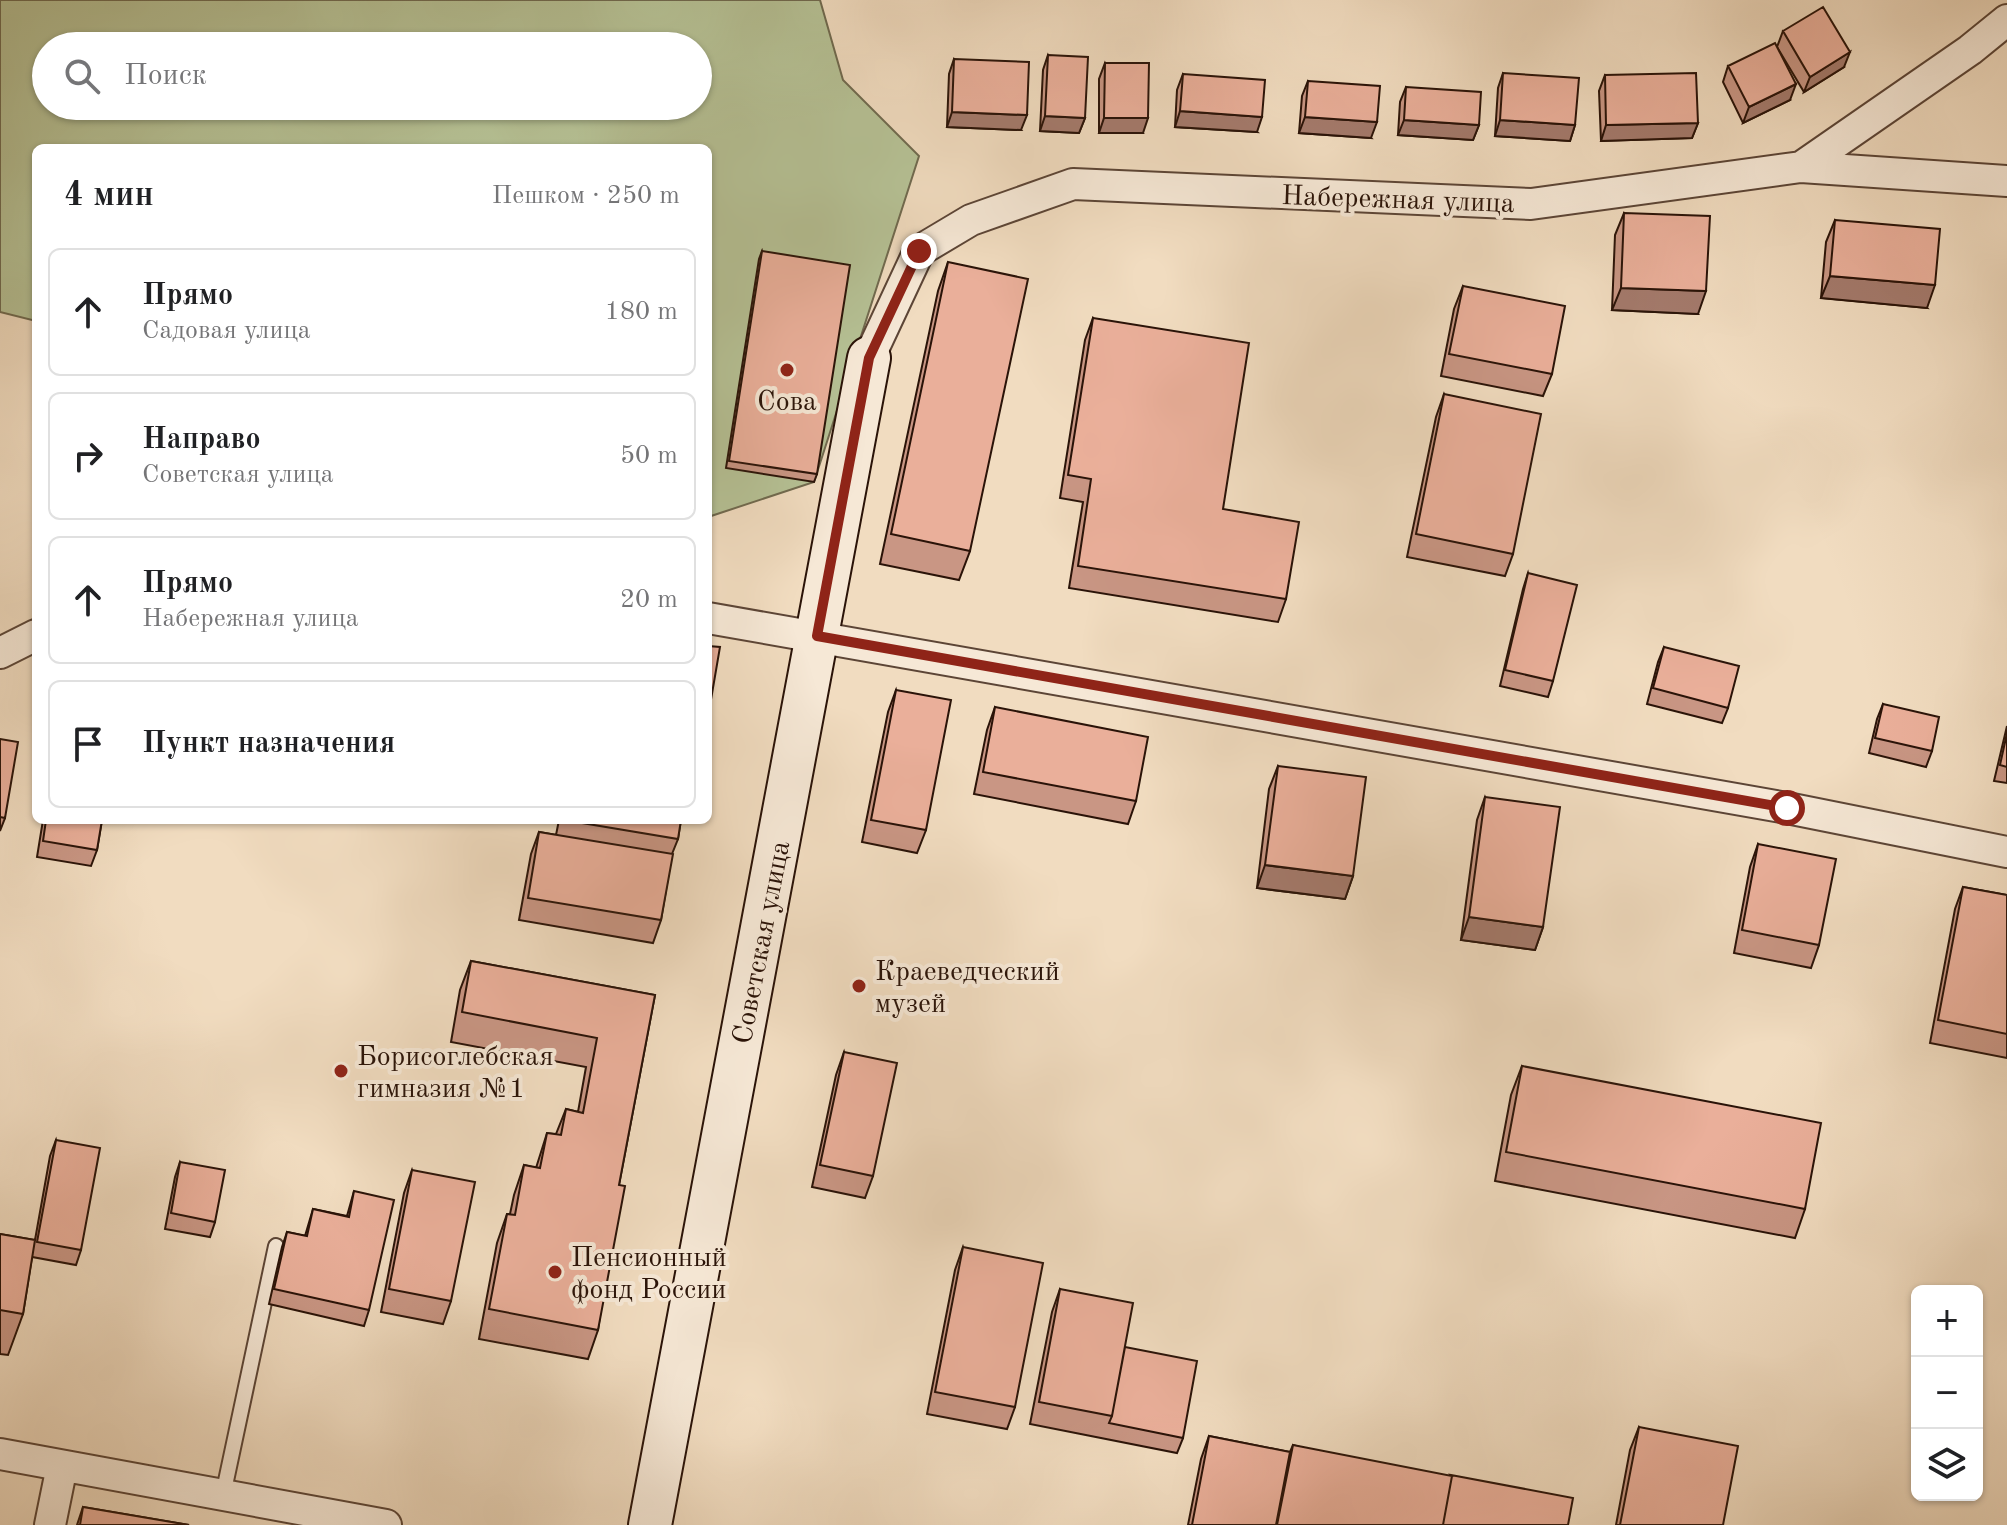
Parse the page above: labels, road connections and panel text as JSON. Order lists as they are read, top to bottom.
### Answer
{
  "streets": {
    "street": ["Набережная улица", "Советская улица"]
  },
  "crossings": [
    ["Набережная улица", "Советская улица"]
  ],
  "places": [
    "Сова",
    "Краеведческий музей",
    "Борисоглебская гимназия №1",
    "Пенсионный фонд России"
  ],
  "page": {
    "search": "Поиск",
    "heading": ["4 мин", "Пешком · 250 m"],
    "list": [
      ["Прямо", "Садовая улица", "180 m"],
      ["Направо", "Советская улица", "50 m"],
      ["Прямо", "Набережная улица", "20 m"],
      "Пункт назначения"
    ],
    "map_buttons": ["+", "−"]
  }
}
